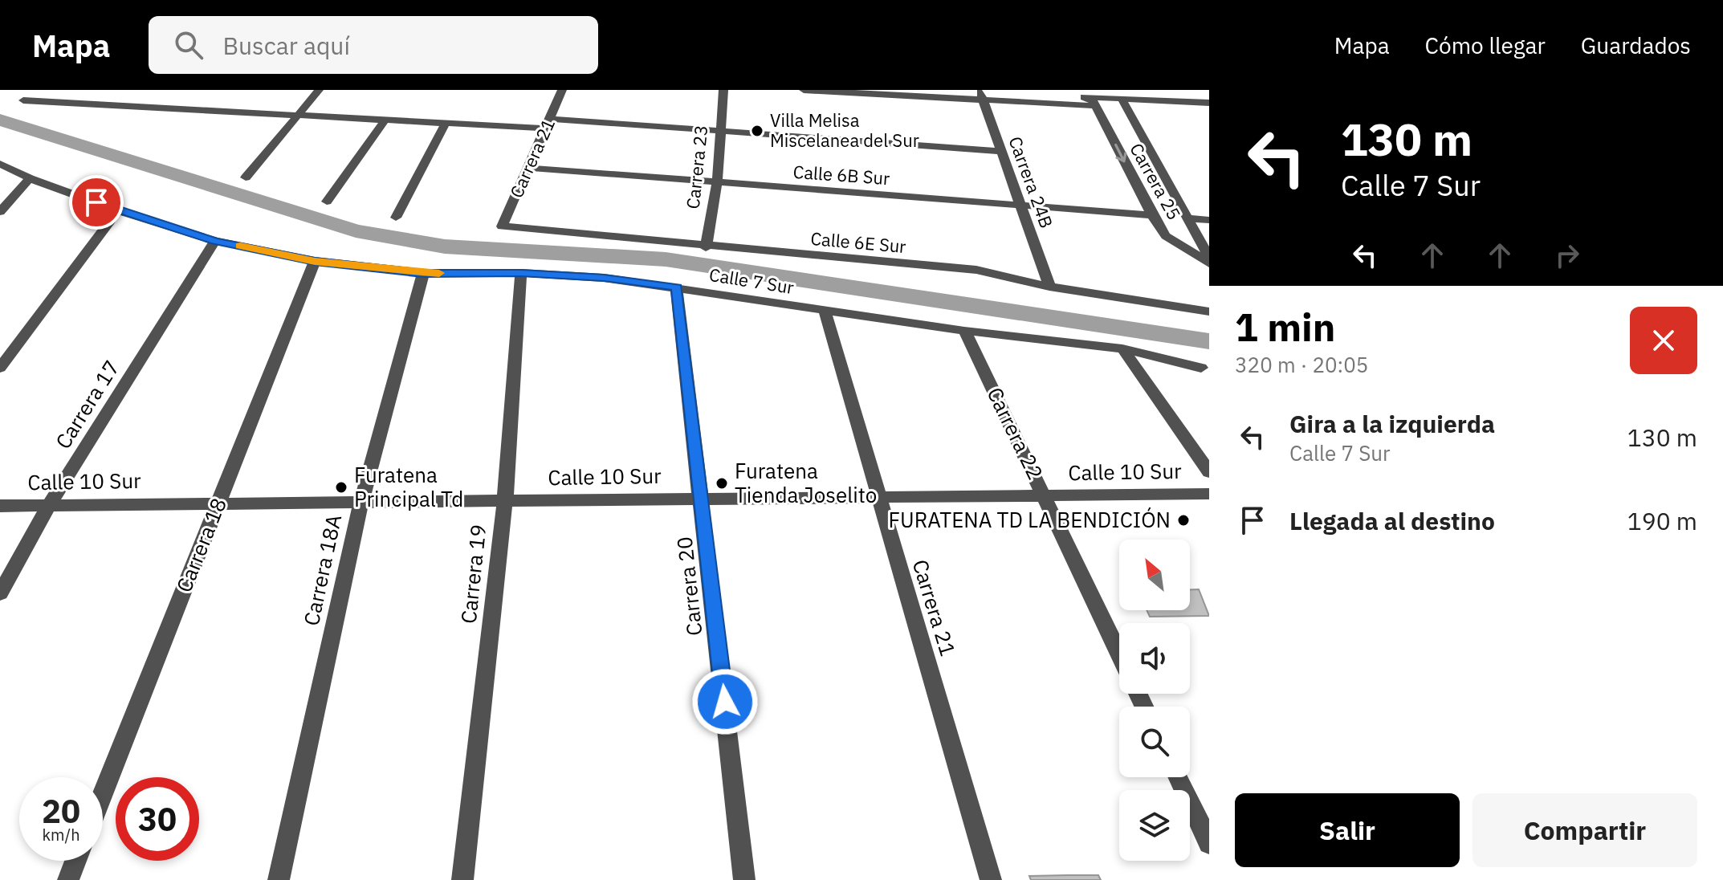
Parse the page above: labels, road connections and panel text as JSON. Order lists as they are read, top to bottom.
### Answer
{
  "streets": {
    "street": [
      "Carrera 21",
      "Carrera 23",
      "Calle 6B Sur",
      "Carrera 25",
      "Carrera 24B",
      "Calle 6E Sur",
      "Calle 7 Sur",
      "Carrera 17",
      "Carrera 22",
      "Calle 10 Sur",
      "Carrera 18",
      "Carrera 18A",
      "Carrera 19",
      "Carrera 20"
    ]
  },
  "crossings": [
    ["Carrera 21", "Calle 6B Sur"],
    ["Carrera 21", "Calle 6E Sur"],
    ["Carrera 21", "Calle 7 Sur"],
    ["Carrera 21", "Calle 10 Sur"],
    ["Carrera 23", "Calle 6B Sur"],
    ["Carrera 23", "Calle 6E Sur"],
    ["Calle 6B Sur", "Carrera 25"],
    ["Calle 6B Sur", "Carrera 24B"],
    ["Carrera 24B", "Calle 6E Sur"],
    ["Calle 7 Sur", "Carrera 17"],
    ["Calle 7 Sur", "Carrera 22"],
    ["Calle 7 Sur", "Carrera 18"],
    ["Calle 7 Sur", "Carrera 18A"],
    ["Calle 7 Sur", "Carrera 19"],
    ["Calle 7 Sur", "Carrera 20"],
    ["Carrera 17", "Calle 10 Sur"],
    ["Carrera 22", "Calle 10 Sur"],
    ["Calle 10 Sur", "Carrera 18"],
    ["Calle 10 Sur", "Carrera 18A"],
    ["Calle 10 Sur", "Carrera 19"],
    ["Calle 10 Sur", "Carrera 20"]
  ],
  "places": [
    "Villa Melisa Miscelanea del Sur",
    "Furatena Tienda Joselito",
    "Furatena Principal Td",
    "FURATENA TD LA BENDICIÓN"
  ],
  "north": "top left",
  "page": {
    "header": "Mapa",
    "search": "Buscar aquí",
    "nav": ["Mapa", "Cómo llegar", "Guardados"],
    "turn": ["130 m", "Calle 7 Sur"],
    "heading": ["1 min", "320 m · 20:05"],
    "list": [
      {
        "name": "Gira a la izquierda",
        "note": "Calle 7 Sur",
        "value": "130 m"
      },
      {
        "name": "Llegada al destino",
        "value": "190 m"
      }
    ],
    "speed": "20 km/h",
    "limit": "30",
    "buttons": ["Salir", "Compartir"]
  }
}
